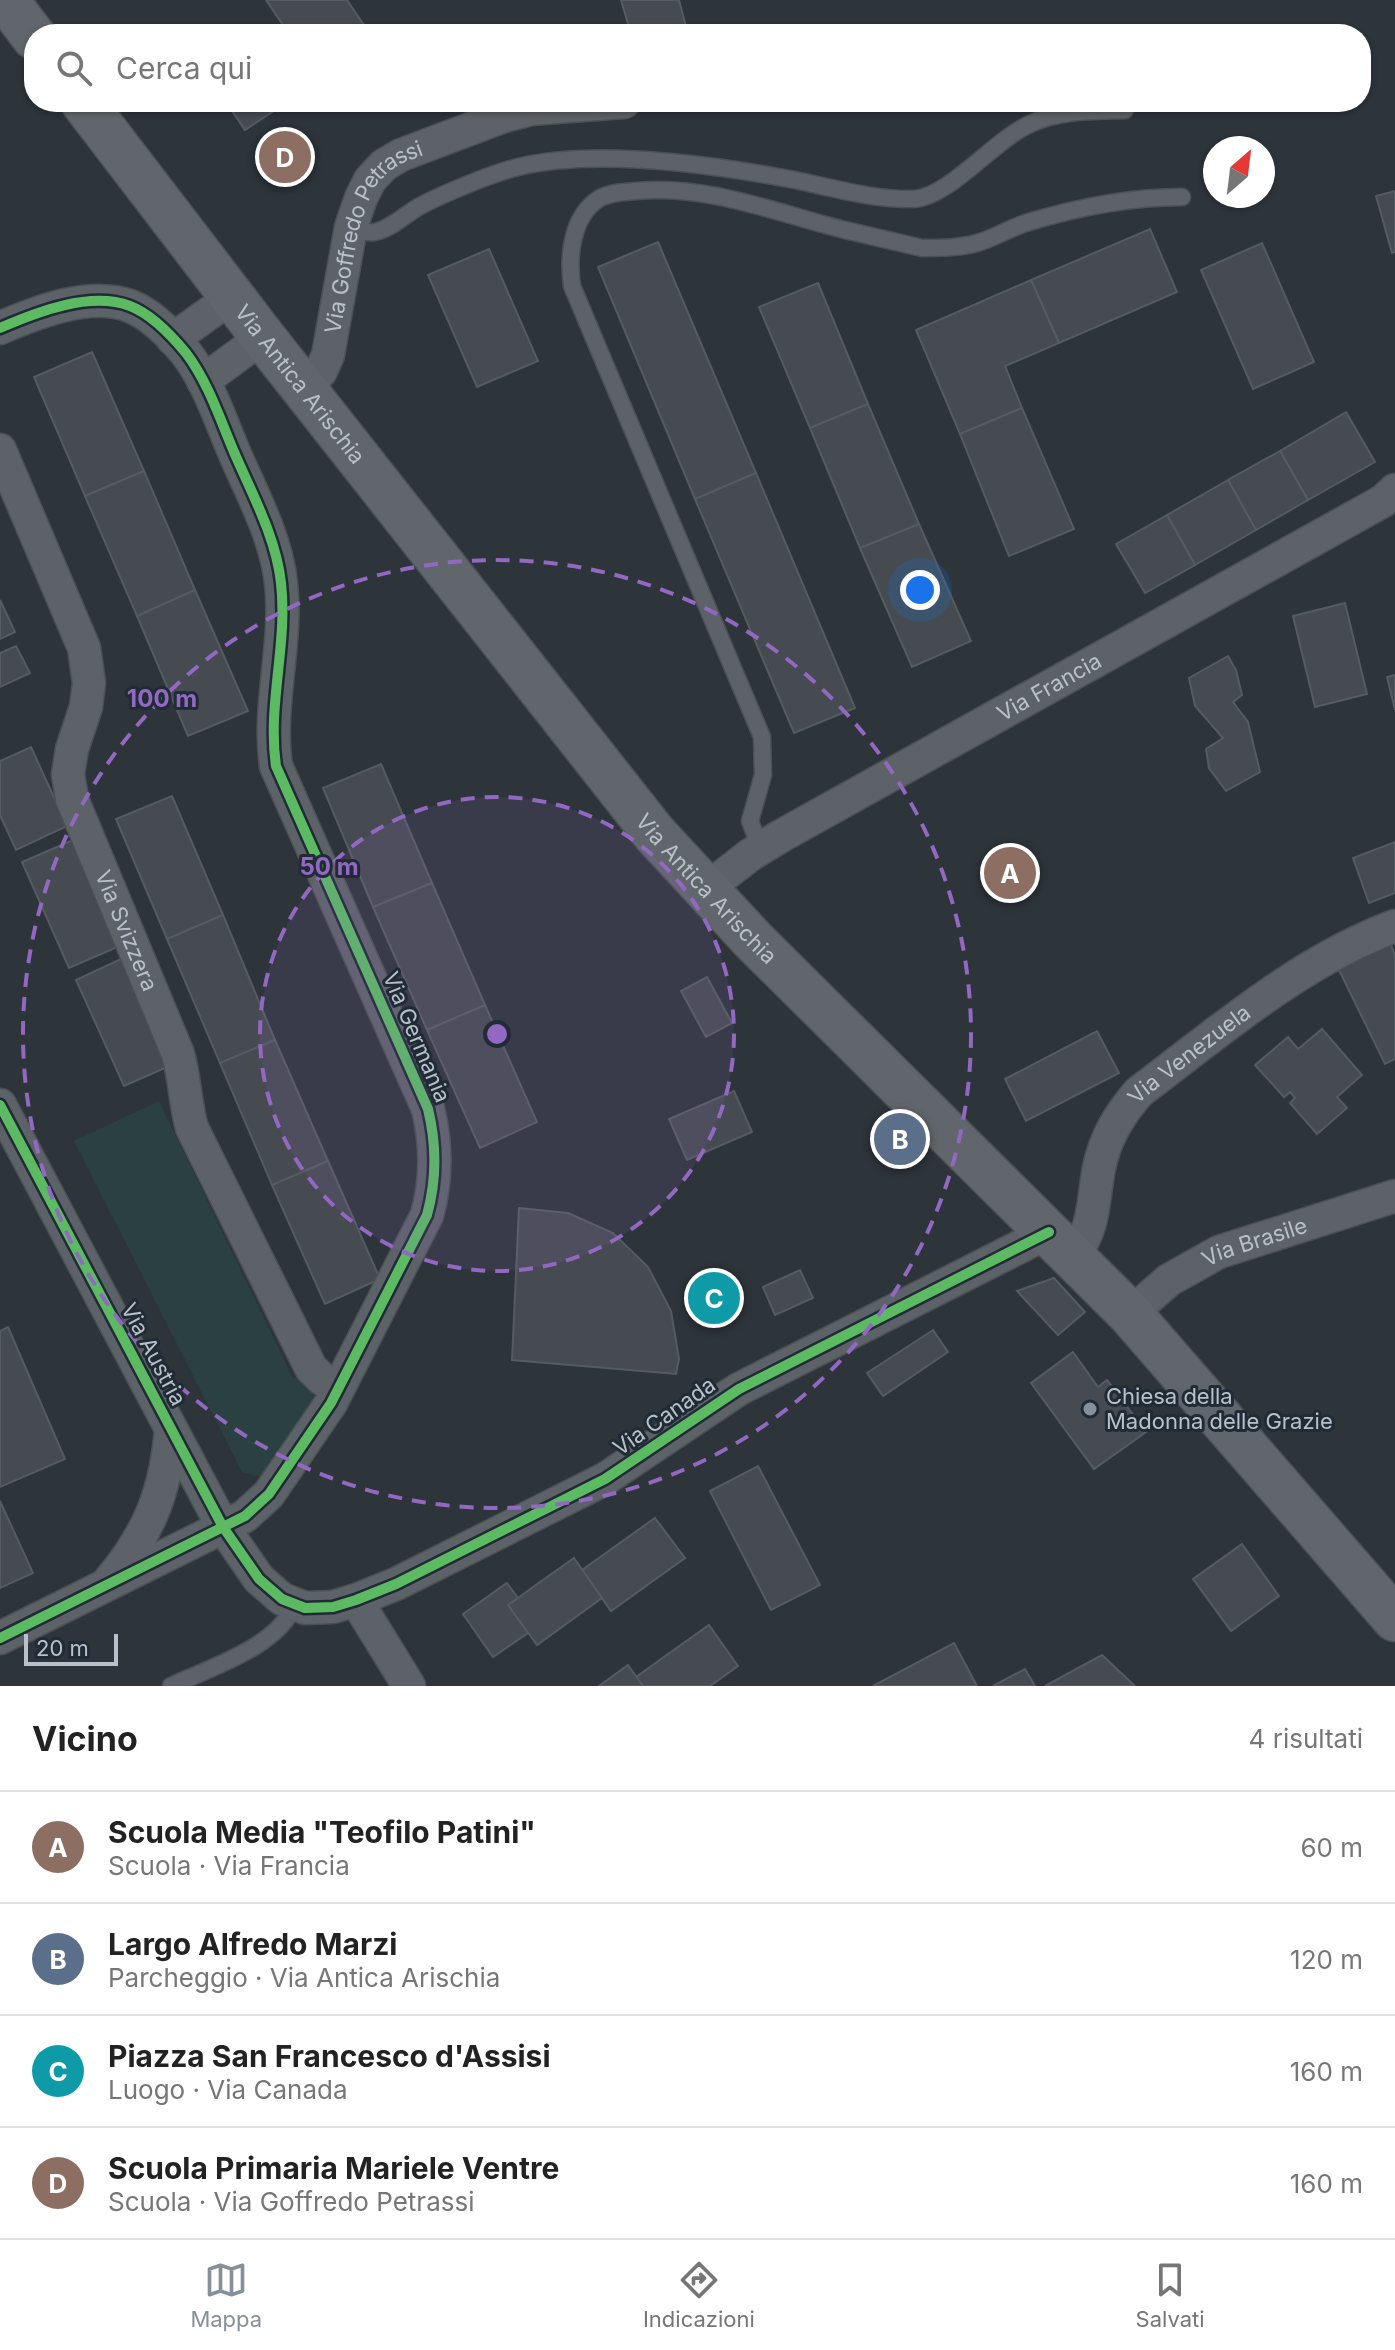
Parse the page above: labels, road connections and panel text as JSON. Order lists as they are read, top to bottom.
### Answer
{
  "streets": {
    "main road": ["Via Antica Arischia"],
    "street": [
      "Via Goffredo Petrassi",
      "Via Francia",
      "Via Svizzera",
      "Via Germania",
      "Via Venezuela",
      "Via Brasile",
      "Via Austria",
      "Via Canada"
    ]
  },
  "crossings": [
    ["Via Goffredo Petrassi", "Via Antica Arischia"],
    ["Via Antica Arischia", "Via Francia"],
    ["Via Antica Arischia", "Via Venezuela"],
    ["Via Antica Arischia", "Via Brasile"],
    ["Via Antica Arischia", "Via Canada"],
    ["Via Svizzera", "Via Germania"],
    ["Via Germania", "Via Austria"],
    ["Via Venezuela", "Via Canada"],
    ["Via Austria", "Via Canada"]
  ],
  "places": ["Chiesa della Madonna delle Grazie"],
  "scale_bar": "20 m",
  "north": "top right",
  "page": {
    "search": "Cerca qui",
    "pins": [
      "D",
      "A",
      "B",
      "C"
    ],
    "scale": "20 m",
    "heading": ["Vicino", "4 risultati"],
    "list": [
      {
        "mark": "A",
        "name": "Scuola Media \"Teofilo Patini\"",
        "note": "Scuola · Via Francia",
        "value": "60 m"
      },
      {
        "mark": "B",
        "name": "Largo Alfredo Marzi",
        "note": "Parcheggio · Via Antica Arischia",
        "value": "120 m"
      },
      {
        "mark": "C",
        "name": "Piazza San Francesco d'Assisi",
        "note": "Luogo · Via Canada",
        "value": "160 m"
      },
      {
        "mark": "D",
        "name": "Scuola Primaria Mariele Ventre",
        "note": "Scuola · Via Goffredo Petrassi",
        "value": "160 m"
      }
    ],
    "nav": ["Mappa", "Indicazioni", "Salvati"]
  },
  "rings": ["100 m", "50 m"]
}
